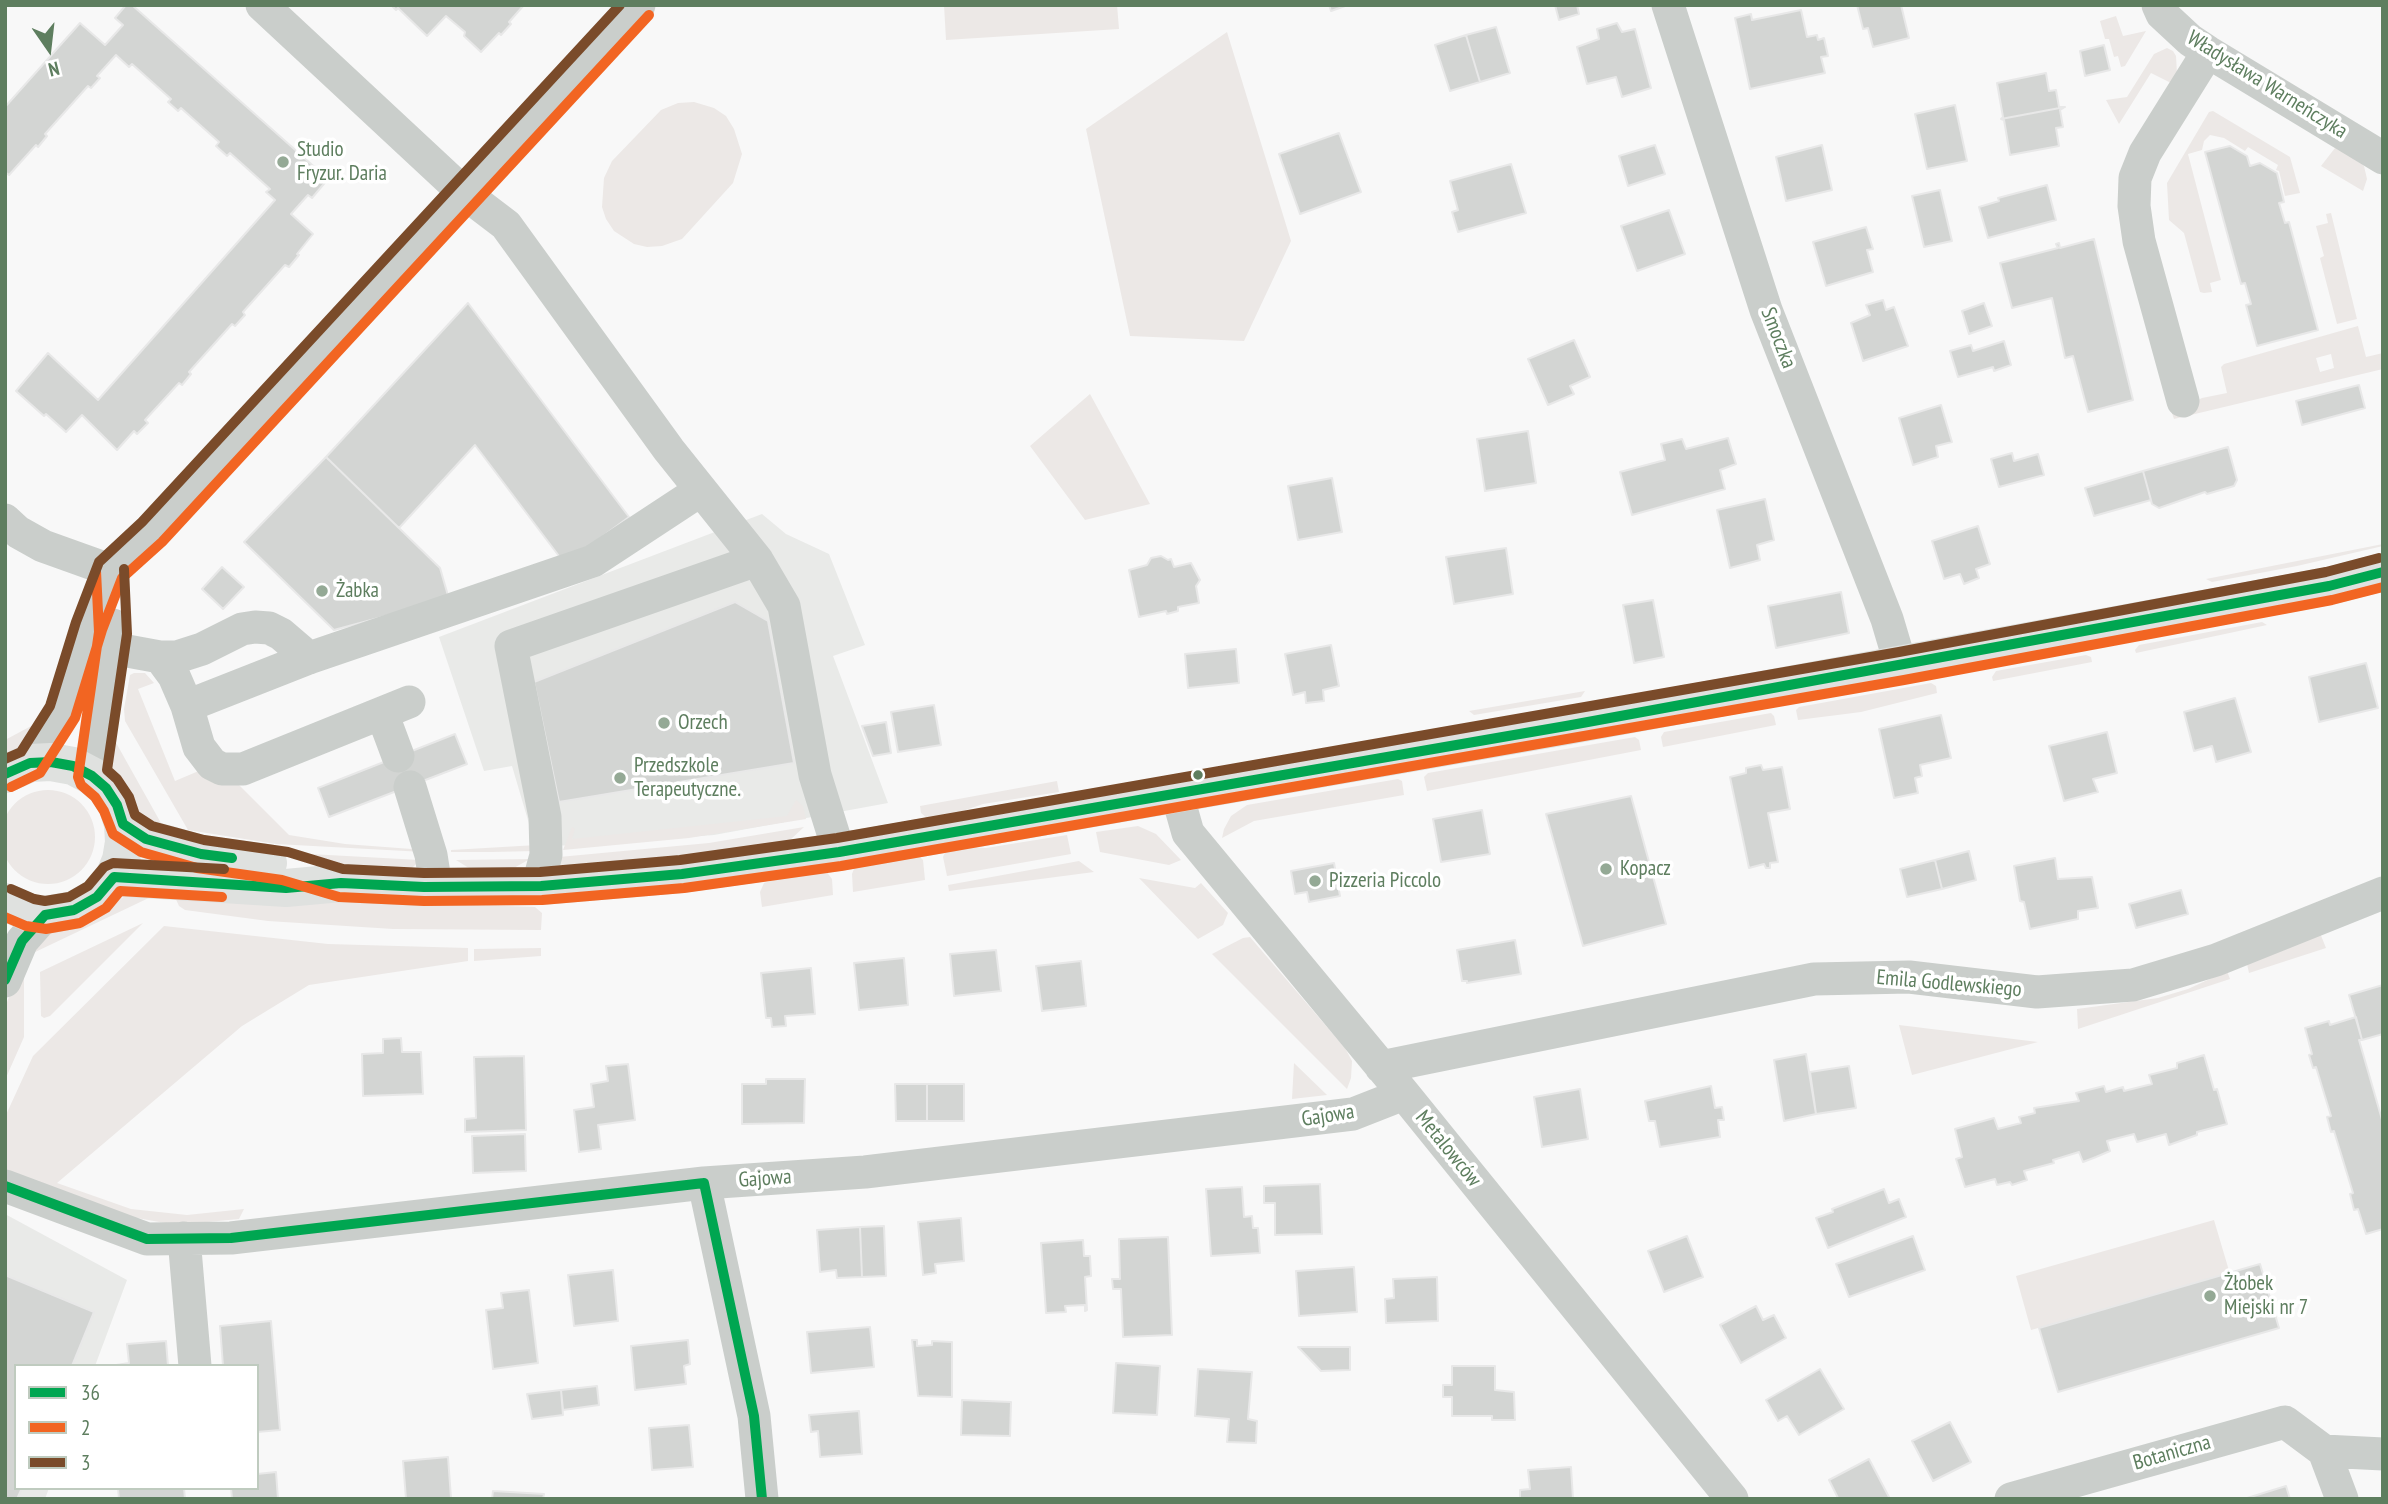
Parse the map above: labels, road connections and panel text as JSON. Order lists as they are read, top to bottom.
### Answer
{
  "streets": {
    "street": [
      "Władysława Warneńczyka",
      "Smoczka",
      "Emila Godlewskiego",
      "Gajowa",
      "Metalowców",
      "Botaniczna"
    ]
  },
  "crossings": [
    ["Emila Godlewskiego", "Metalowców"],
    ["Gajowa", "Metalowców"]
  ],
  "places": [
    "Studio Fryzur. Daria",
    "Żabka",
    "Orzech",
    "Przedszkole Terapeutyczne.",
    "Kopacz",
    "Pizzeria Piccolo",
    "Żłobek Miejski nr 7"
  ],
  "lines": ["transit line 3", "transit line 2", "transit line 36"],
  "legend": ["36", "2", "3"],
  "north": "bottom"
}
